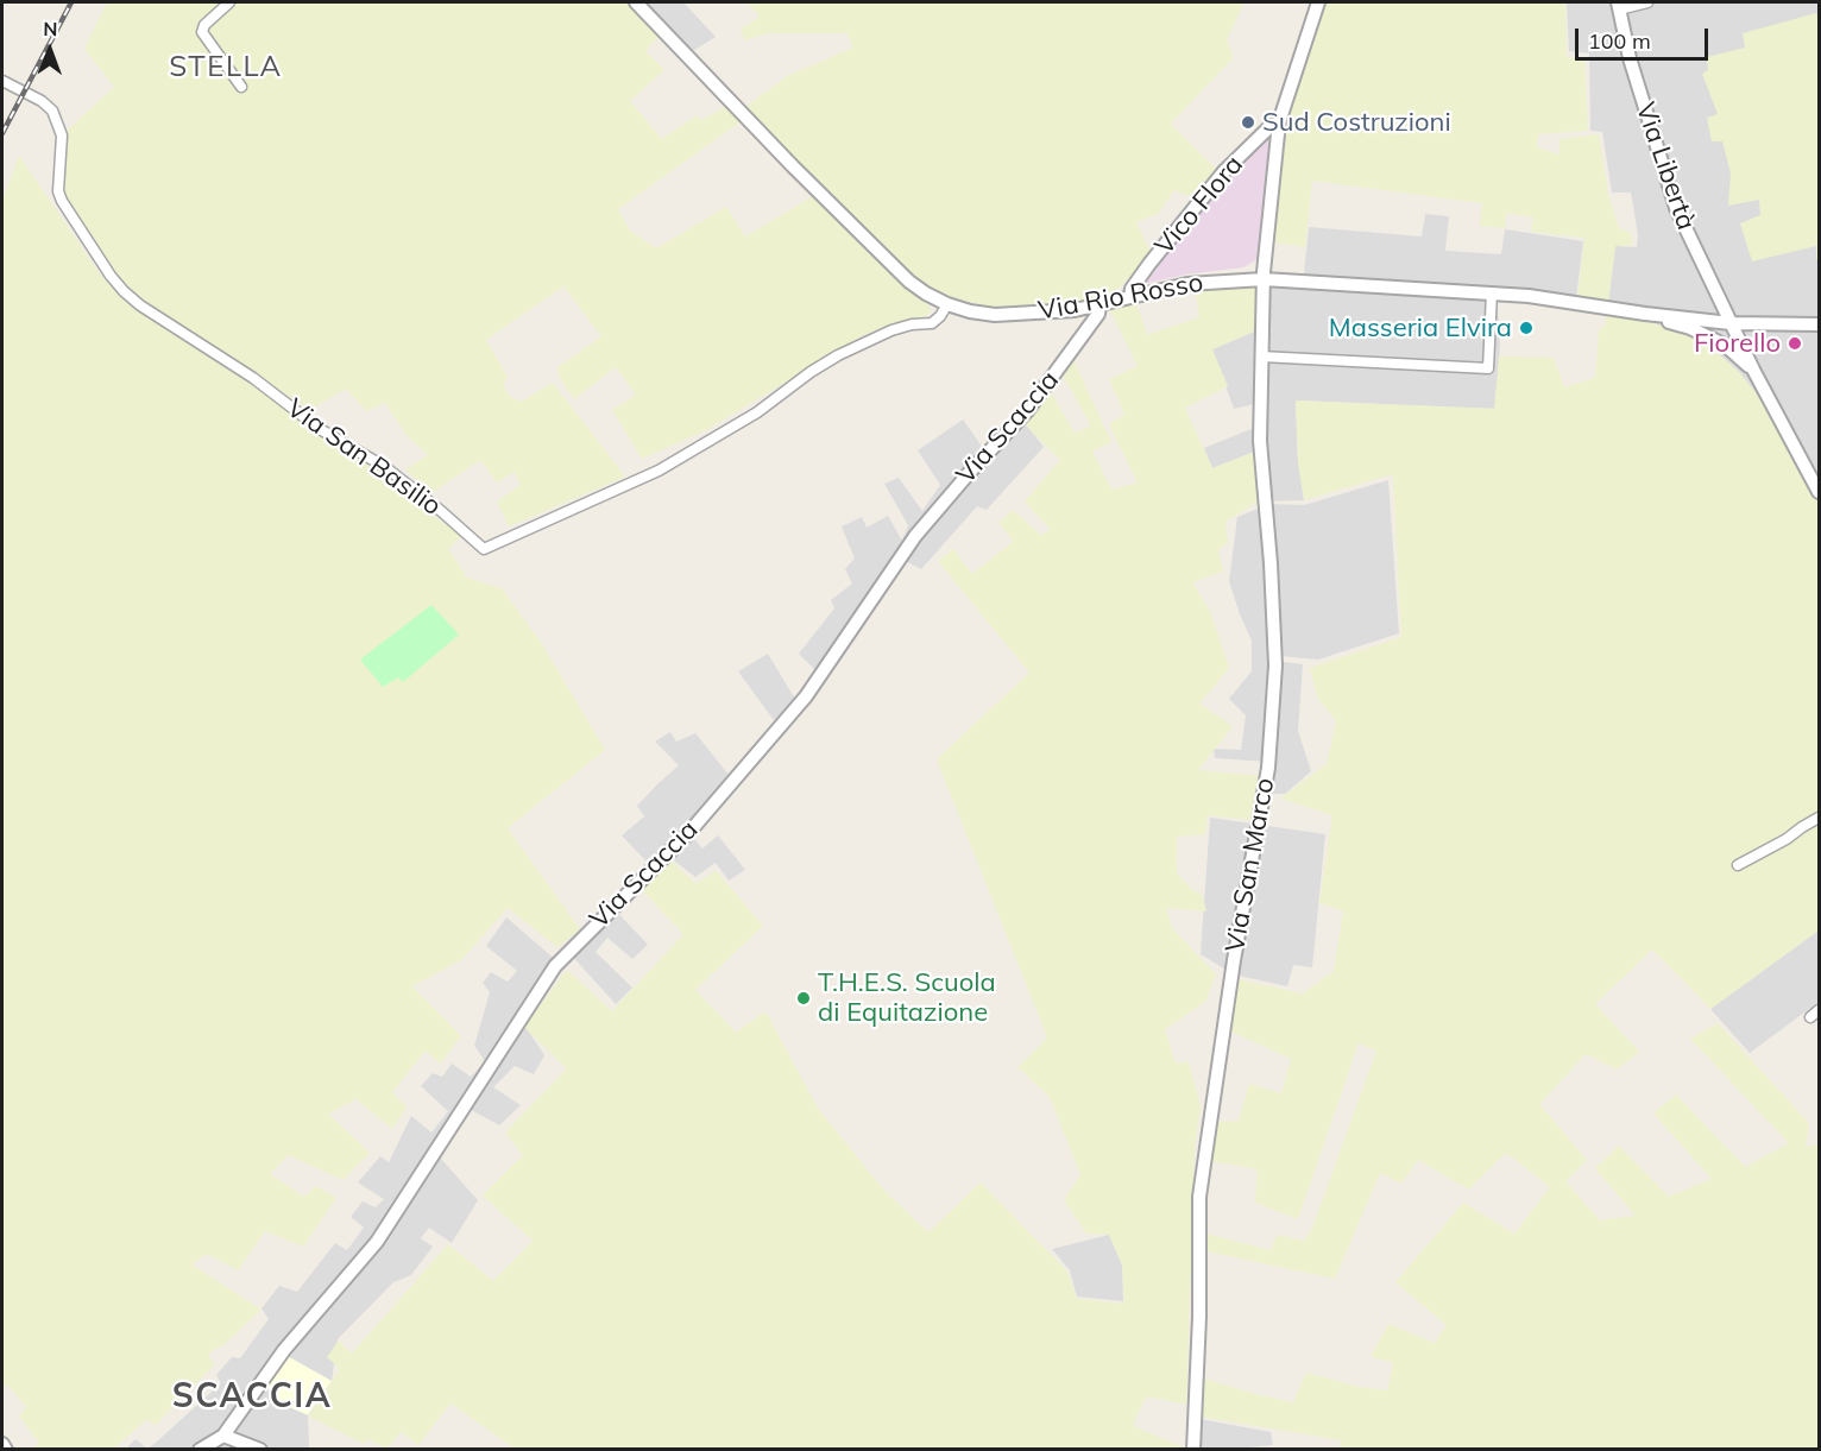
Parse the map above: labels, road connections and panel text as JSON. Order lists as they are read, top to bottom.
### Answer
{
  "streets": {
    "street": [
      "Via Libertà",
      "Vico Flora",
      "Via Rio Rosso",
      "Via Scaccia",
      "Via San Basilio",
      "Via San Marco"
    ]
  },
  "crossings": [
    ["Vico Flora", "Via Rio Rosso"],
    ["Vico Flora", "Via San Marco"],
    ["Via Rio Rosso", "Via Scaccia"],
    ["Via Rio Rosso", "Via San Basilio"],
    ["Via Rio Rosso", "Via San Marco"]
  ],
  "districts": ["STELLA", "SCACCIA"],
  "places": [
    "Sud Costruzioni",
    "Masseria Elvira",
    "Fiorello",
    "T.H.E.S. Scuola di Equitazione"
  ],
  "scale_bar": "100 m",
  "north": "top"
}
